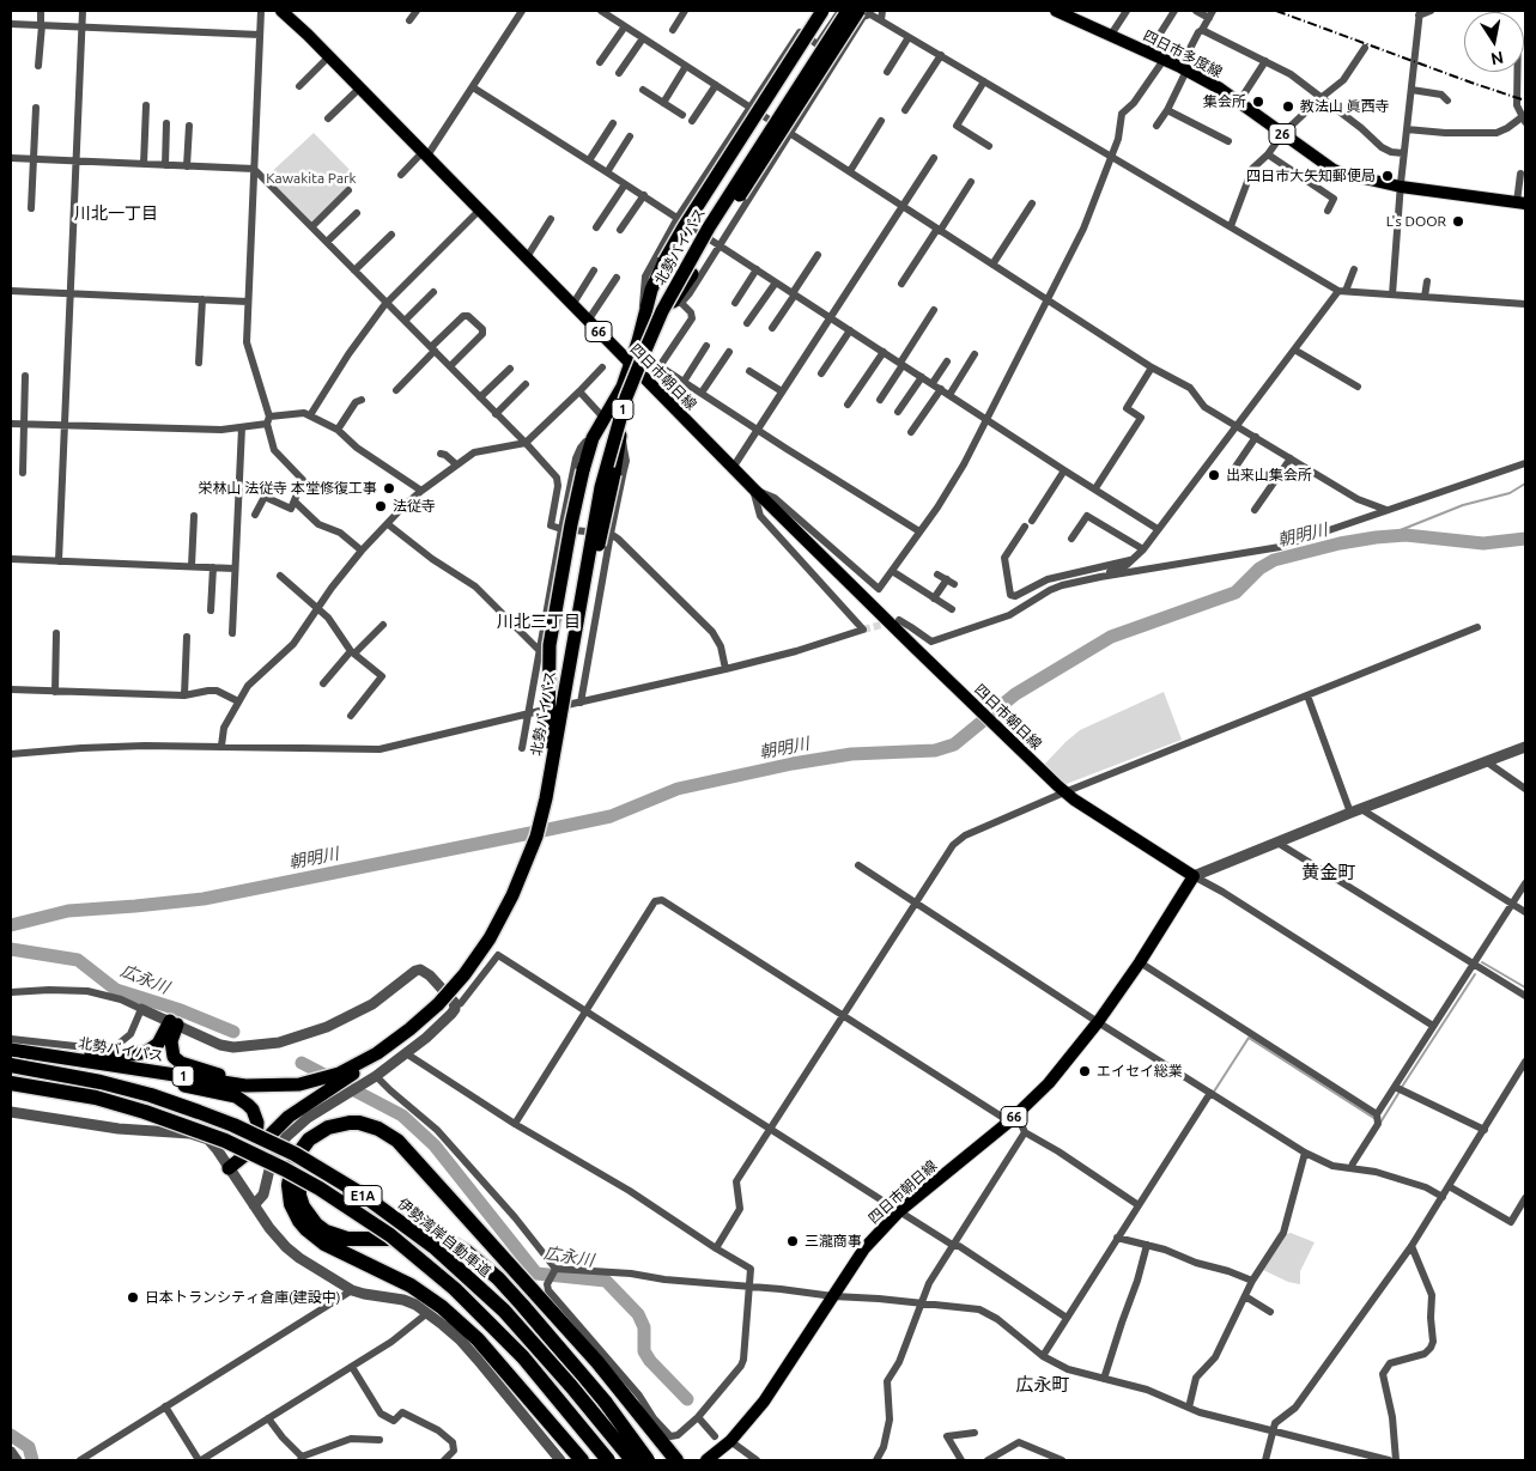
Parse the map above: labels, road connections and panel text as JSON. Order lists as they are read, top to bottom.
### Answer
{
  "streets": {
    "highway": [
      "北勢バイパス",
      "1",
      "E1A",
      "伊勢湾岸自動車道"
    ],
    "main road": [
      "四日市多度線",
      "26",
      "66",
      "四日市朝日線"
    ]
  },
  "crossings": [
    ["北勢バイパス", "1"],
    ["四日市朝日線", "1"]
  ],
  "districts": [
    "川北一丁目",
    "川北三丁目",
    "黄金町",
    "広永町"
  ],
  "water": ["朝明川", "広永川"],
  "parks": ["Kawakita Park"],
  "places": [
    "集会所",
    "教法山 眞西寺",
    "四日市大矢知郵便局",
    "L's DOOR",
    "出来山集会所",
    "栄林山 法従寺 本堂修復工事",
    "法従寺",
    "エイセイ総業",
    "三瀧商事",
    "日本トランシティ倉庫(建設中)"
  ],
  "north": "bottom"
}
